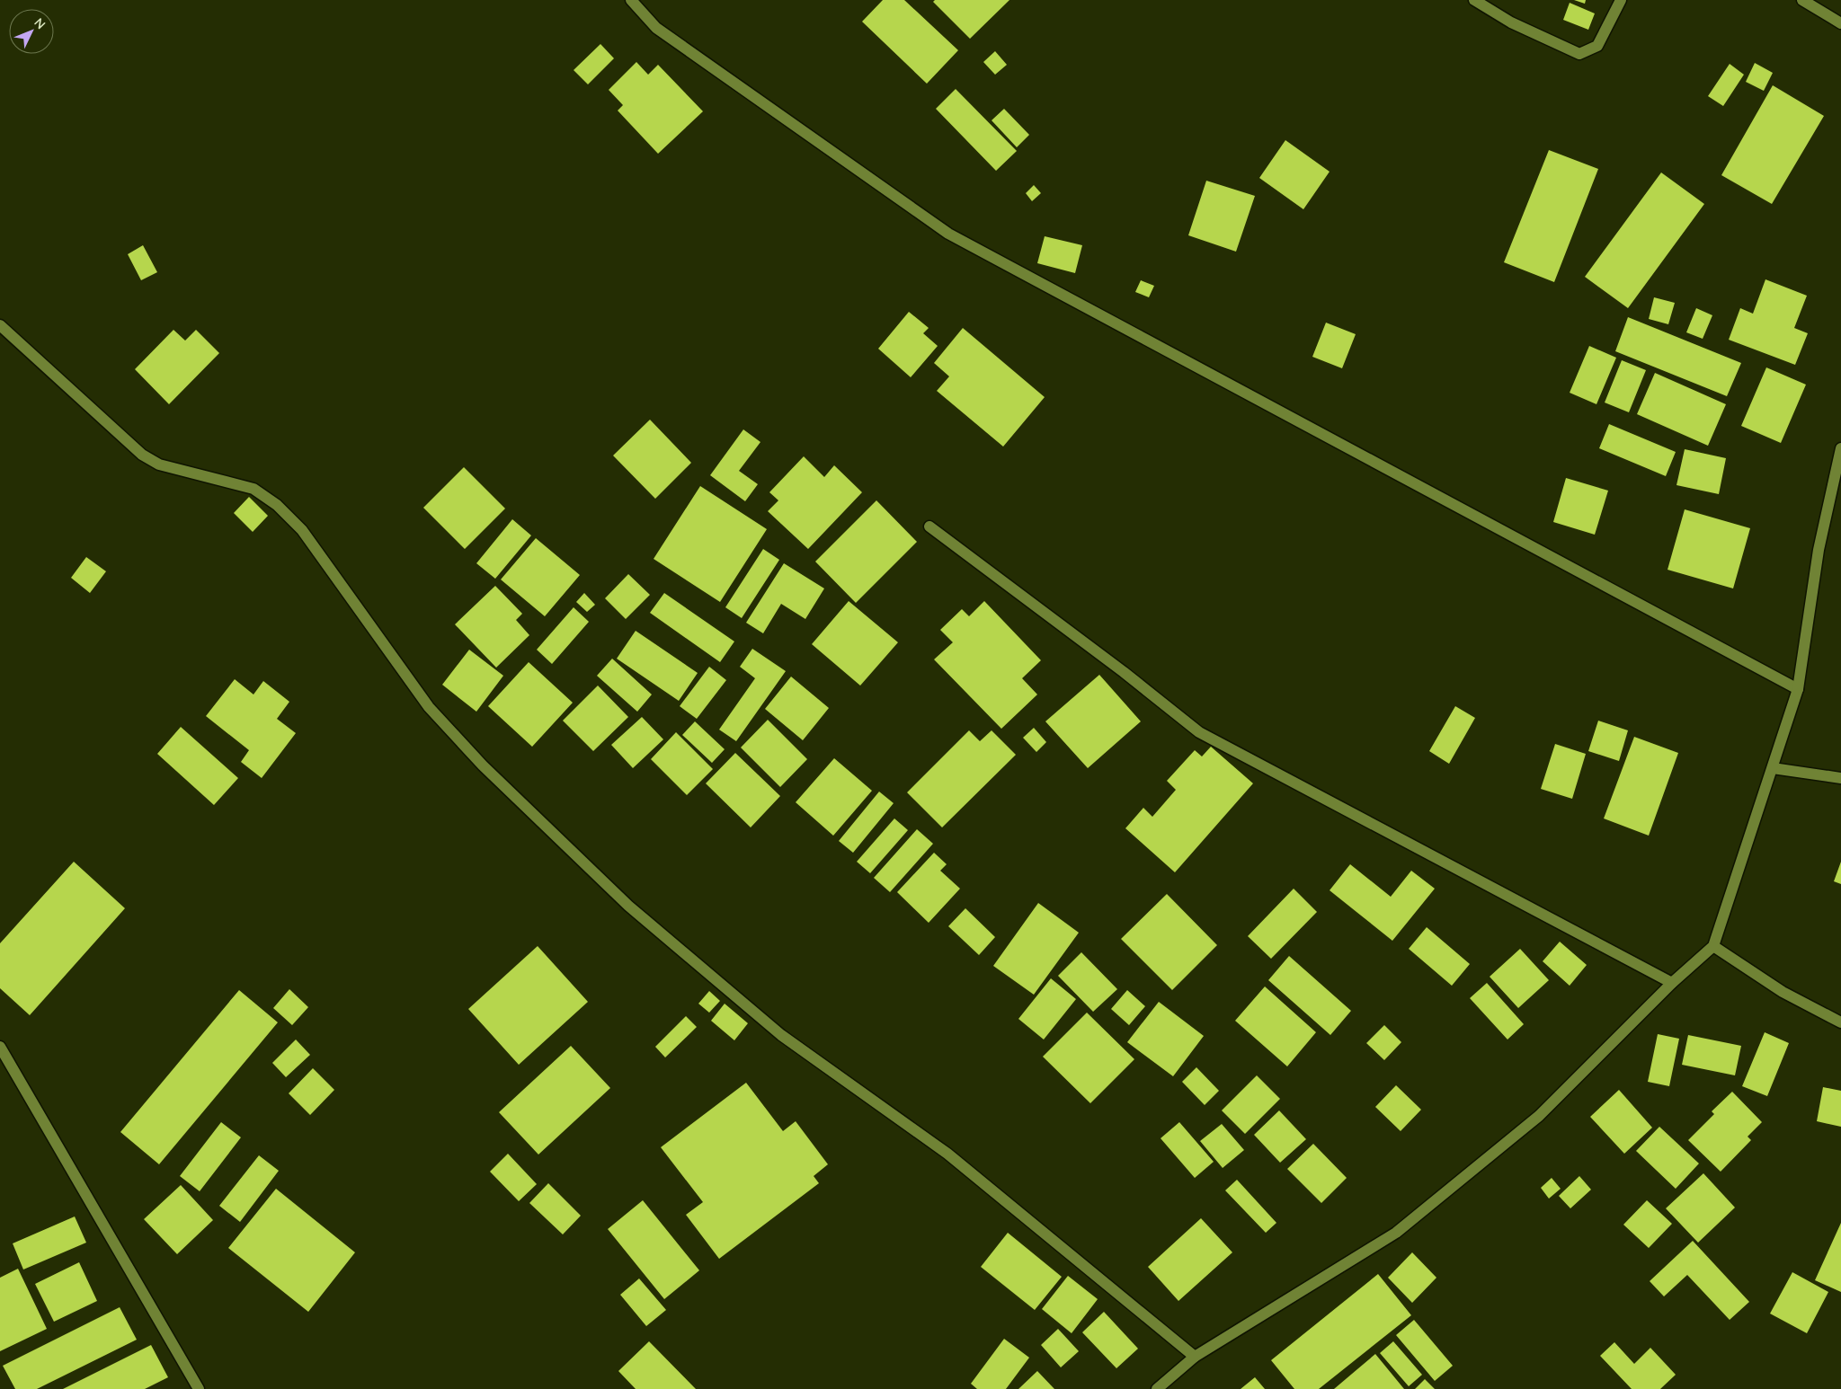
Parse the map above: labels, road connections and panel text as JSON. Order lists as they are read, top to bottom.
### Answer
{
  "north": "top right"
}
